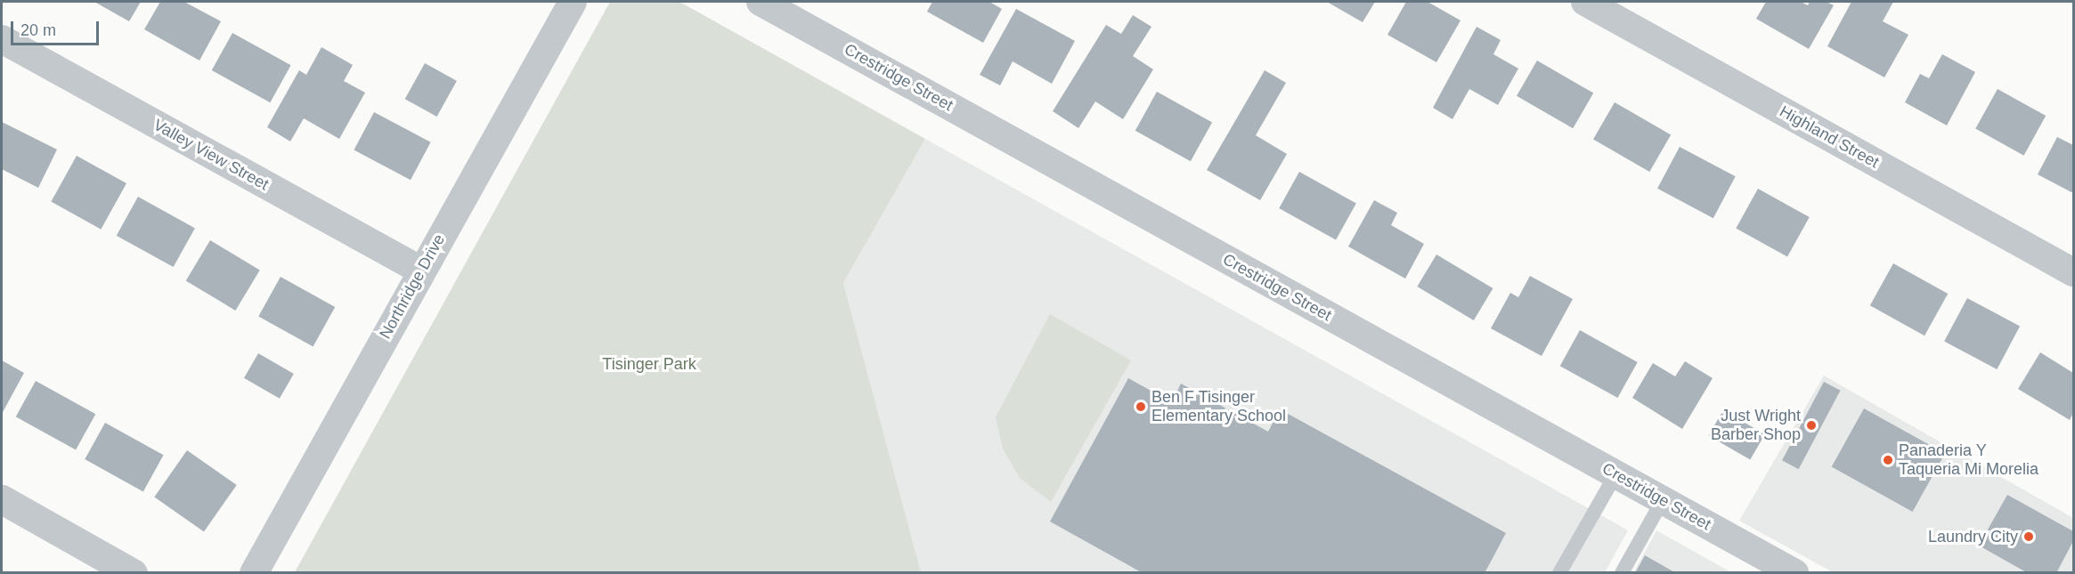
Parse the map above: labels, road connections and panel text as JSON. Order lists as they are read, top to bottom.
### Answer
{
  "streets": {
    "street": [
      "Crestridge Street",
      "Highland Street",
      "Valley View Street",
      "Northridge Drive"
    ]
  },
  "crossings": [
    ["Valley View Street", "Northridge Drive"]
  ],
  "parks": ["Tisinger Park"],
  "places": [
    "Ben F Tisinger Elementary School",
    "Just Wright Barber Shop",
    "Panaderia Y Taqueria Mi Morelia",
    "Laundry City"
  ],
  "scale_bar": "20 m"
}
